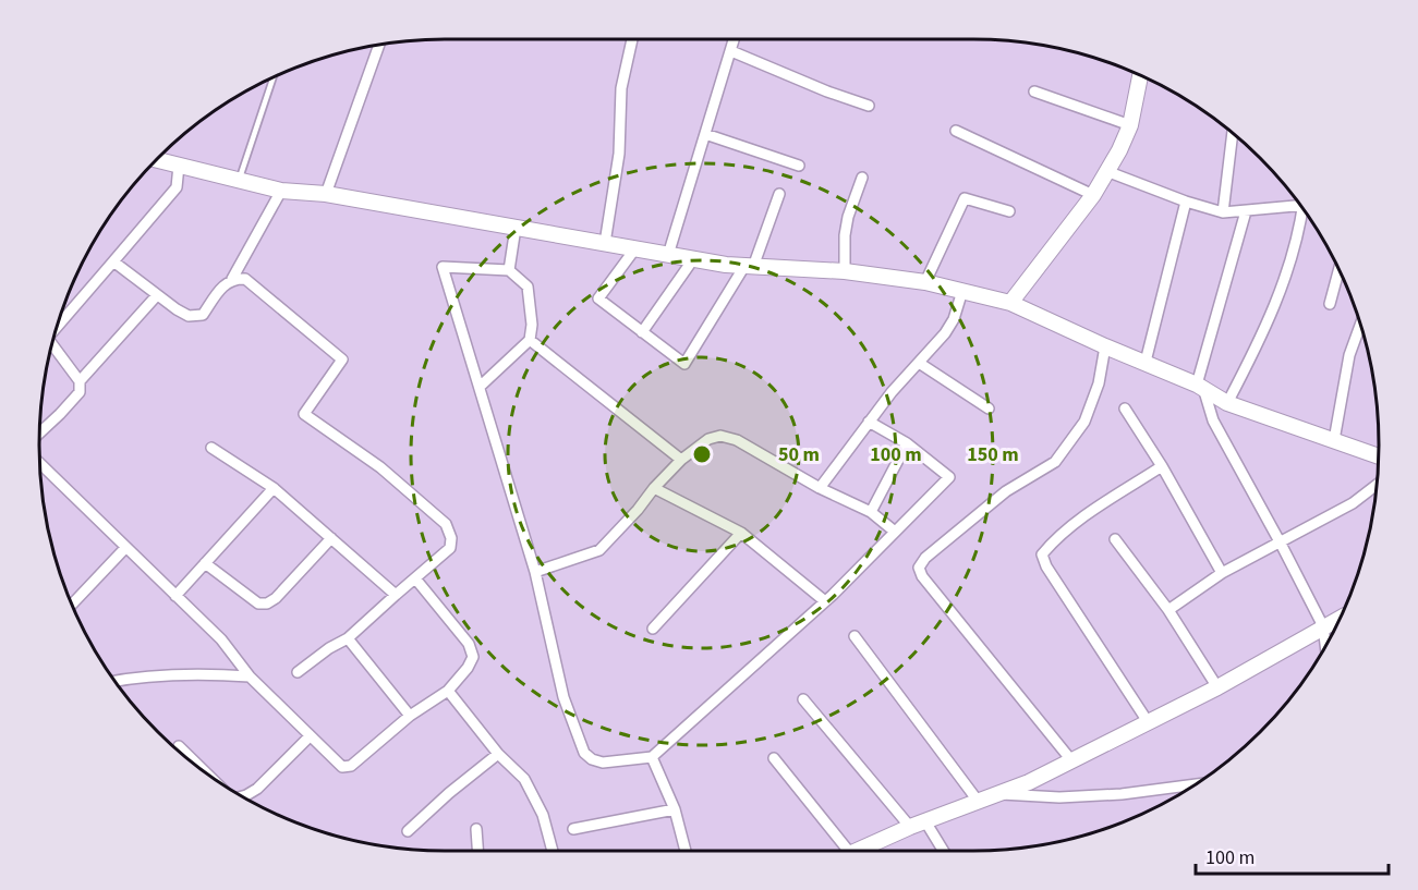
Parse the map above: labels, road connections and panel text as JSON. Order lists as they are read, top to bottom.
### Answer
{
  "scale_bar": "100 m",
  "rings": ["50 m", "100 m", "150 m"]
}
